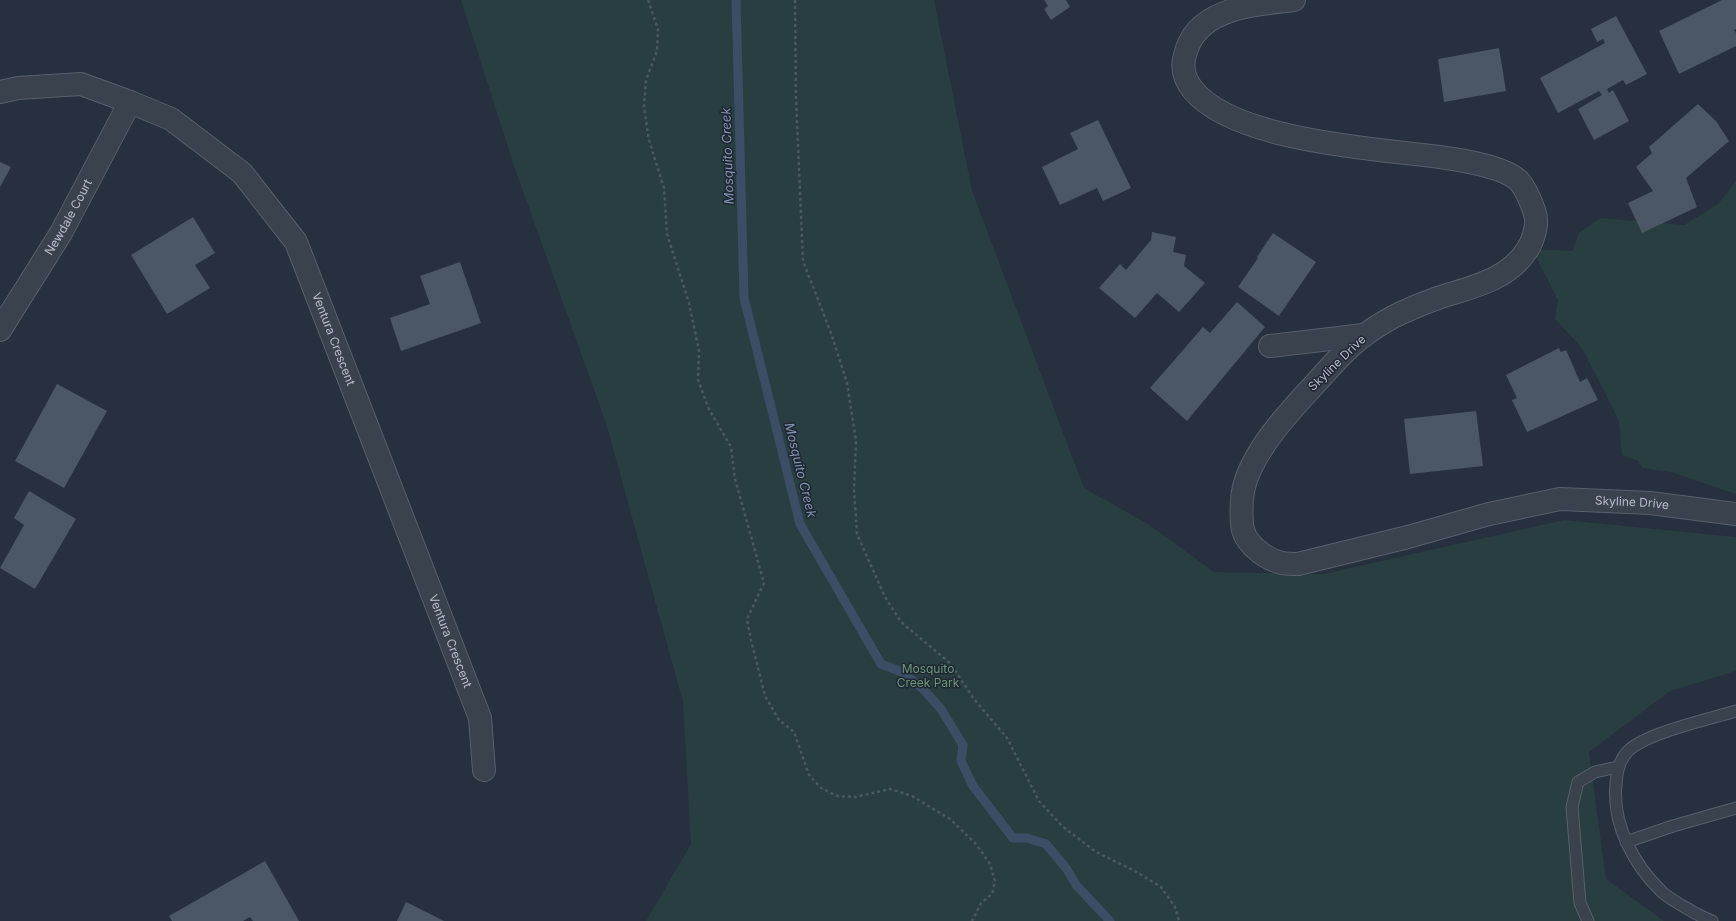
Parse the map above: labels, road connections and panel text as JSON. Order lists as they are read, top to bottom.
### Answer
{
  "streets": {
    "street": ["Newdale Court", "Ventura Crescent", "Skyline Drive"]
  },
  "crossings": [
    ["Newdale Court", "Ventura Crescent"]
  ],
  "water": ["Mosquito Creek"],
  "parks": ["Mosquito Creek Park"]
}
